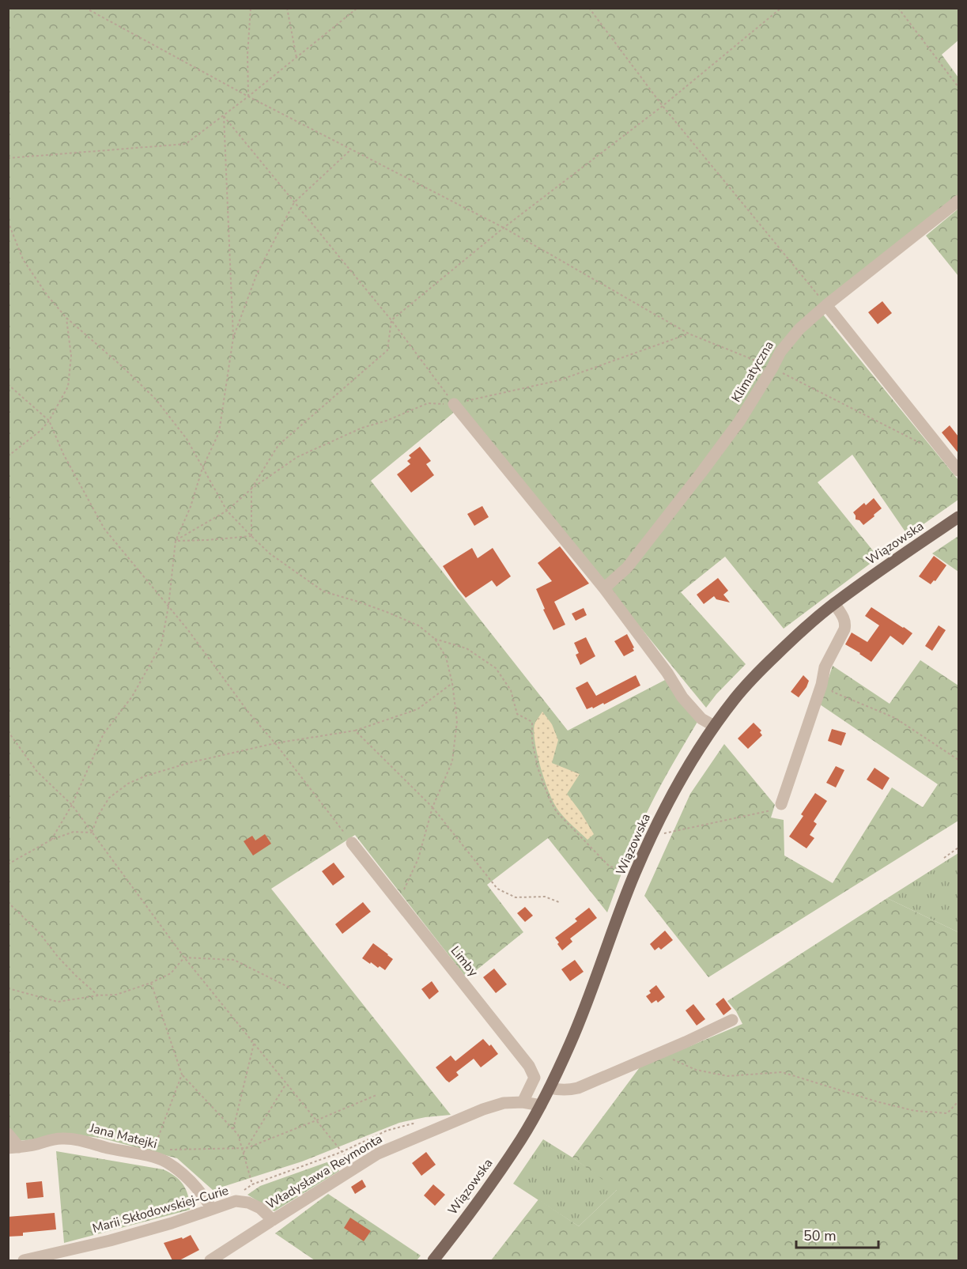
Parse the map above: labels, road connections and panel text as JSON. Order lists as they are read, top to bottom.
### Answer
{
  "streets": {
    "main road": ["Wiązowska"],
    "street": [
      "Klimatyczna",
      "Limby",
      "Jana Matejki",
      "Władysława Reymonta",
      "Marii Skłodowskiej-Curie"
    ]
  },
  "crossings": [
    ["Wiązowska", "Władysława Reymonta"],
    ["Limby", "Władysława Reymonta"],
    ["Jana Matejki", "Marii Skłodowskiej-Curie"],
    ["Władysława Reymonta", "Marii Skłodowskiej-Curie"]
  ],
  "scale_bar": "50 m"
}
